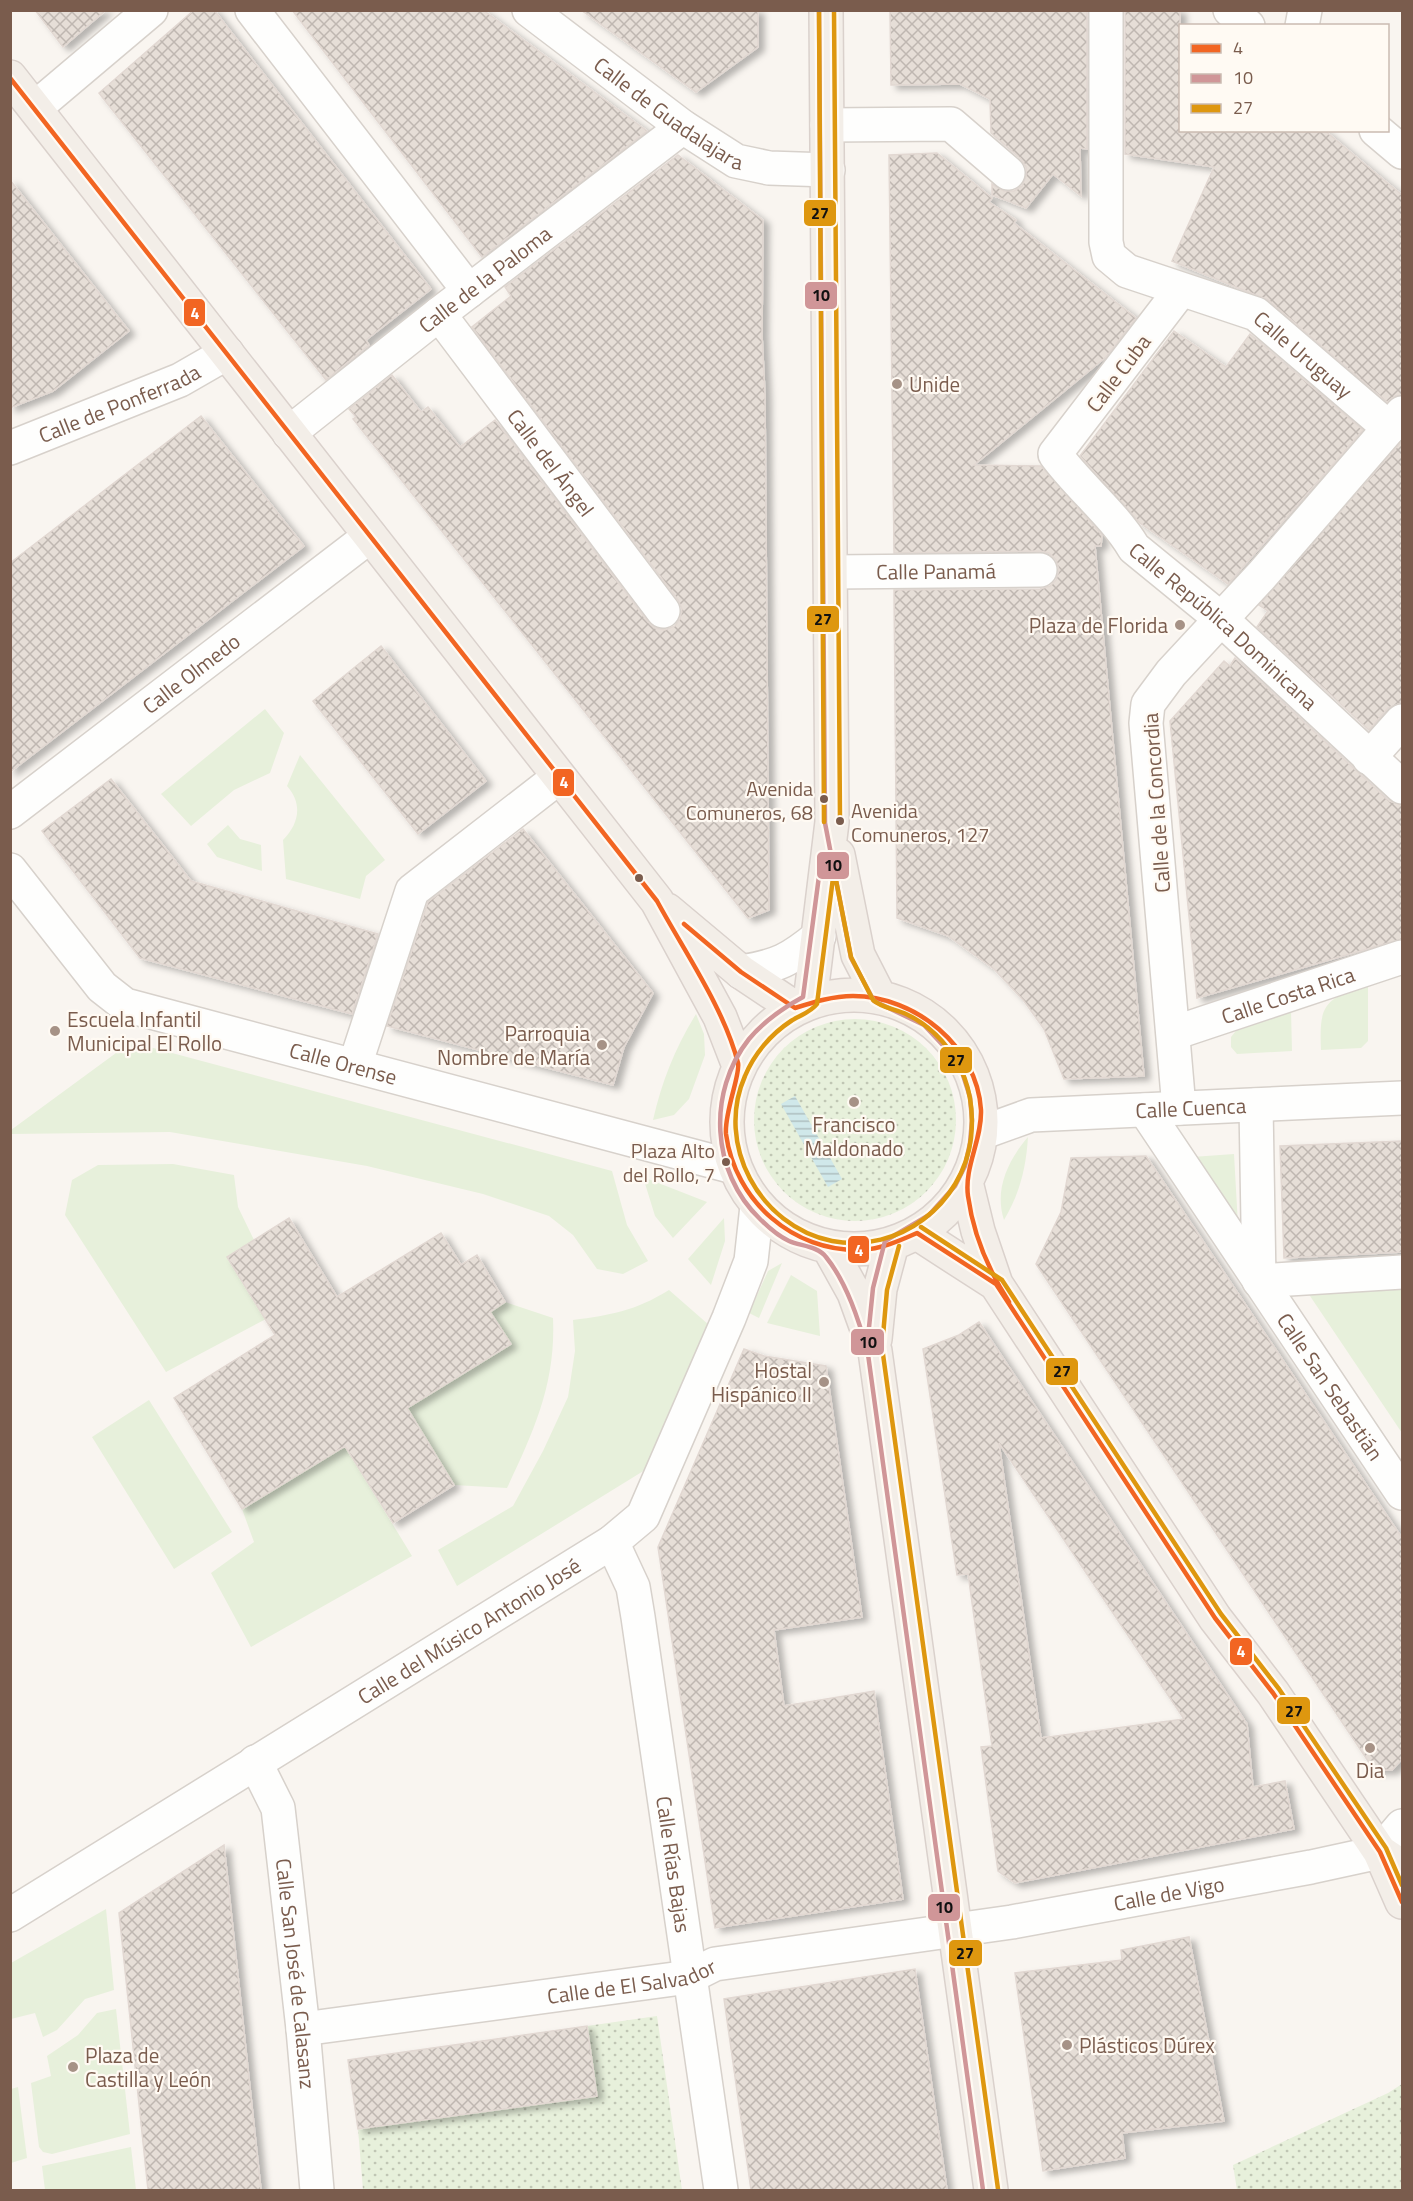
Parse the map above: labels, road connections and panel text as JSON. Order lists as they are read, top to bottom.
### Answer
{
  "streets": {
    "street": [
      "Calle de Guadalajara",
      "Calle de la Paloma",
      "Calle Uruguay",
      "Calle Cuba",
      "Calle de Ponferrada",
      "Calle del Ángel",
      "Calle Panamá",
      "Calle República Dominicana",
      "Calle Olmedo",
      "Calle de la Concordia",
      "Calle Costa Rica",
      "Calle Orense",
      "Calle Cuenca",
      "Calle San Sebastián",
      "Calle del Músico Antonio José",
      "Calle Rías Bajas",
      "Calle de Vigo",
      "Calle San José de Calasanz",
      "Calle de El Salvador"
    ]
  },
  "crossings": [
    ["Calle de Guadalajara", "Calle de la Paloma"],
    ["Calle de la Paloma", "Calle del Ángel"],
    ["Calle Uruguay", "Calle Cuba"],
    ["Calle Uruguay", "Calle de la Concordia"],
    ["Calle Cuba", "Calle República Dominicana"],
    ["Calle República Dominicana", "Calle de la Concordia"],
    ["Calle de la Concordia", "Calle Costa Rica"],
    ["Calle de la Concordia", "Calle Cuenca"],
    ["Calle Cuenca", "Calle San Sebastián"],
    ["Calle del Músico Antonio José", "Calle Rías Bajas"],
    ["Calle del Músico Antonio José", "Calle San José de Calasanz"],
    ["Calle Rías Bajas", "Calle de El Salvador"],
    ["Calle de Vigo", "Calle de El Salvador"],
    ["Calle San José de Calasanz", "Calle de El Salvador"]
  ],
  "places": [
    "Unide",
    "Plaza de Florida",
    "Avenida Comuneros, 68",
    "Avenida Comuneros, 127",
    "Escuela Infantil Municipal El Rollo",
    "Parroquia Nombre de María",
    "Francisco Maldonado",
    "Plaza Alto del Rollo, 7",
    "Hostal Hispánico II",
    "Dia",
    "Plásticos Dúrex",
    "Plaza de Castilla y León"
  ],
  "lines": ["transit line 10", "transit line 27", "transit line 4"],
  "legend": ["4", "10", "27"]
}
